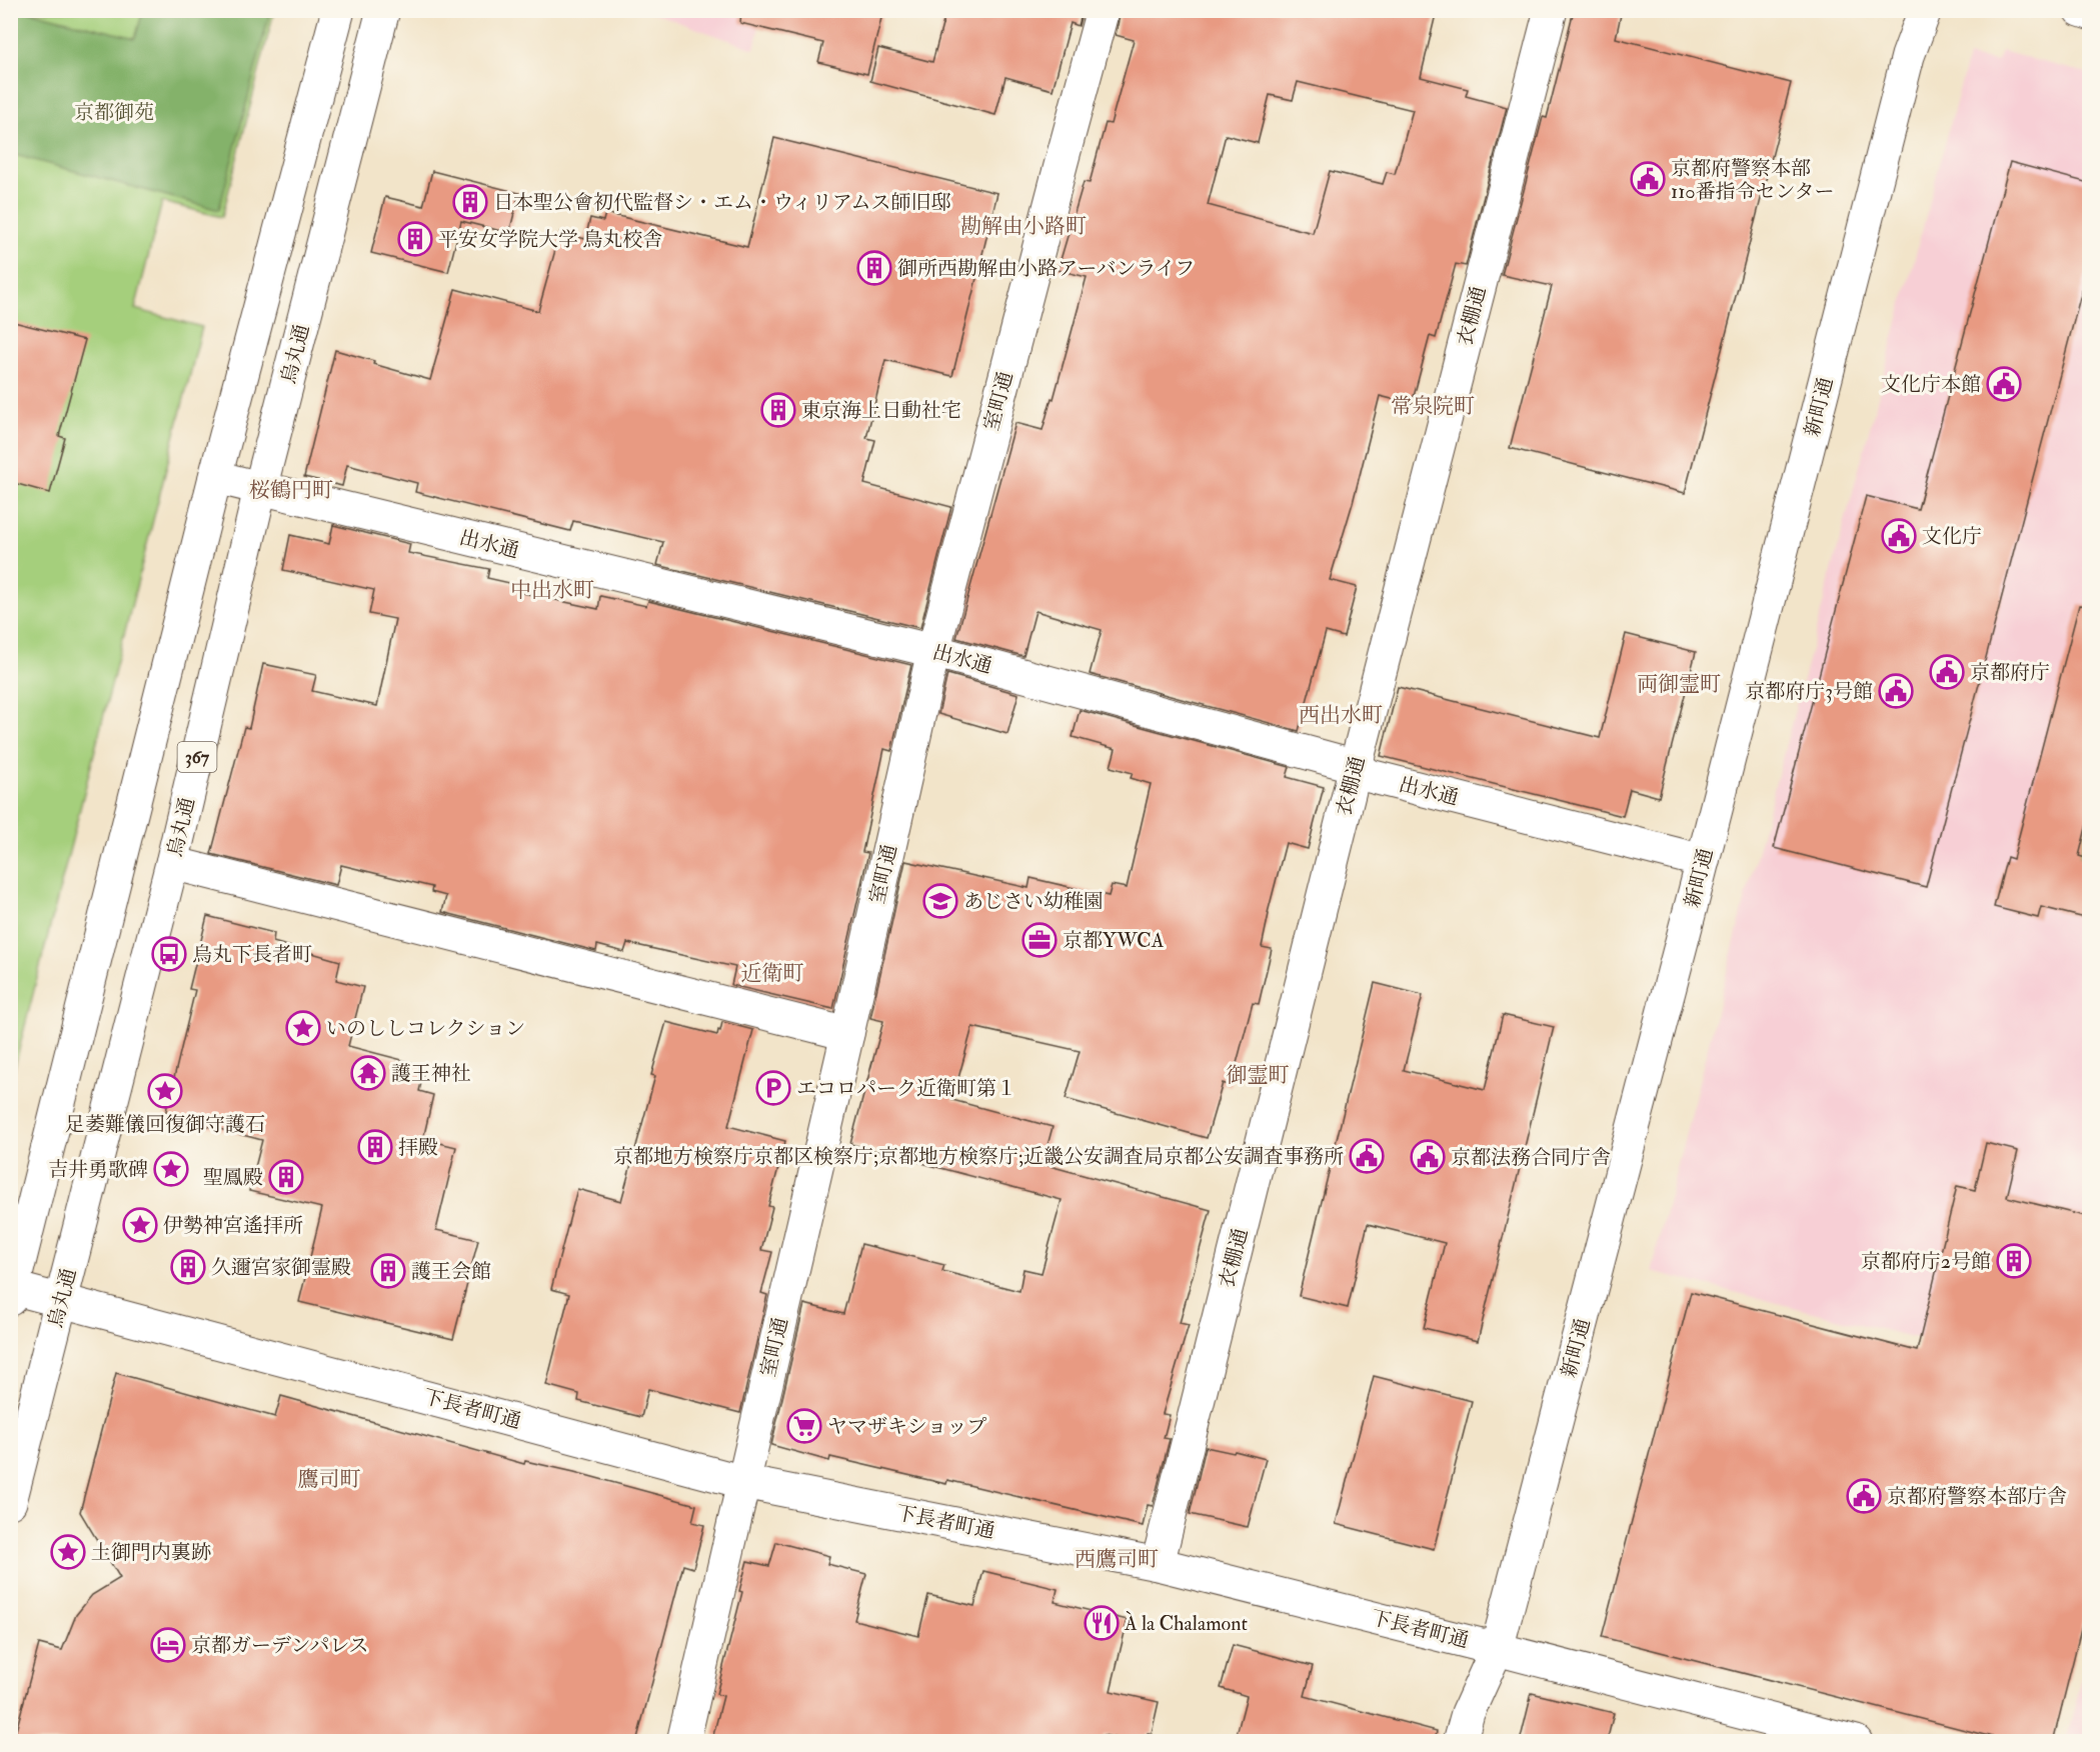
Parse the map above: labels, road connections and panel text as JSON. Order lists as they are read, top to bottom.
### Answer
{
  "streets": {
    "main road": [
      "衣棚通",
      "烏丸通",
      "室町通",
      "新町通",
      "出水通",
      "367",
      "下長者町通"
    ]
  },
  "crossings": [
    ["衣棚通", "出水通"],
    ["衣棚通", "下長者町通"],
    ["烏丸通", "出水通"],
    ["烏丸通", "下長者町通"],
    ["室町通", "出水通"],
    ["室町通", "下長者町通"],
    ["新町通", "出水通"],
    ["新町通", "下長者町通"]
  ],
  "districts": [
    "勘解由小路町",
    "常泉院町",
    "桜鶴円町",
    "中出水町",
    "両御霊町",
    "西出水町",
    "近衛町",
    "御霊町",
    "鷹司町",
    "西鷹司町"
  ],
  "parks": ["京都御苑"],
  "places": {
    "public building": [
      "京都府警察本部 110番指令センター",
      "文化庁本館",
      "文化庁",
      "京都府庁",
      "京都府庁3号館",
      "京都地方検察庁京都区検察庁;京都地方検察庁;近畿公安調査局京都公安調査事務所",
      "京都法務合同庁舎",
      "京都府警察本部庁舎"
    ],
    "building": [
      "日本聖公會初代監督シ・エム・ウィリアムス師旧邸",
      "平安女学院大学 鳥丸校舎",
      "御所西勘解由小路アーバンライフ",
      "東京海上日動社宅",
      "拝殿",
      "聖鳳殿",
      "京都府庁2号館",
      "久邇宮家御霊殿",
      "護王会館"
    ],
    "school or university": ["あじさい幼稚園"],
    "office": ["京都YWCA"],
    "bus stop": ["烏丸下長者町"],
    "place": [
      "いのししコレクション",
      "足萎難儀回復御守護石",
      "吉井勇歌碑",
      "伊勢神宮遙拝所",
      "土御門内裏跡"
    ],
    "temple": ["護王神社"],
    "parking": ["エコロパーク近衛町第１"],
    "supermarket": ["ヤマザキショップ"],
    "restaurant": ["À la Chalamont"],
    "hotel": ["京都ガーデンパレス"]
  }
}
